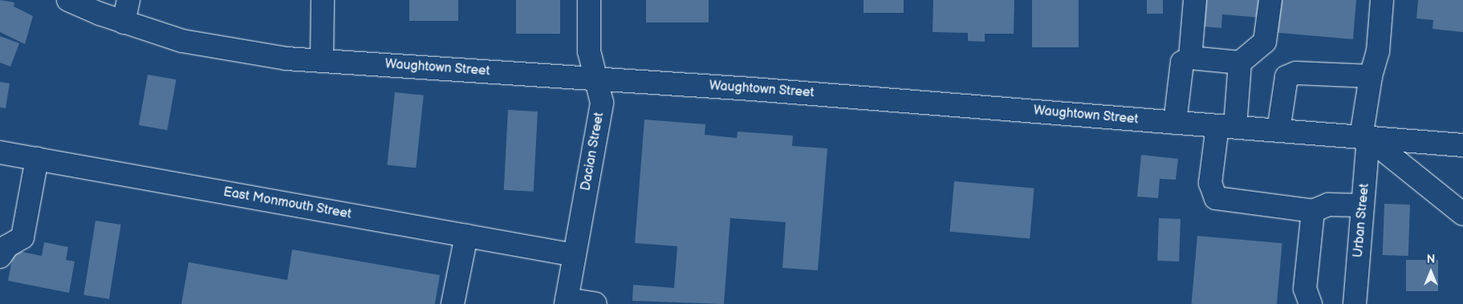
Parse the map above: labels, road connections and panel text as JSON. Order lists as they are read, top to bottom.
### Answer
{
  "streets": {
    "main road": [
      "Waughtown Street",
      "Dacian Street",
      "East Monmouth Street",
      "Urban Street"
    ]
  },
  "crossings": [
    ["Waughtown Street", "Dacian Street"],
    ["Waughtown Street", "Urban Street"],
    ["Dacian Street", "East Monmouth Street"]
  ],
  "north": "top"
}
